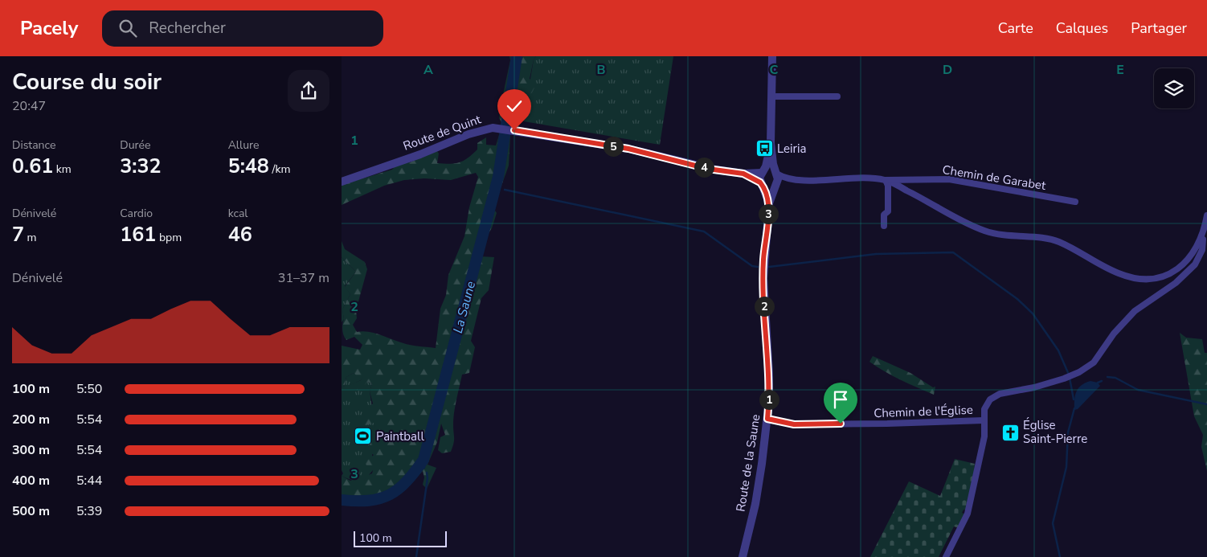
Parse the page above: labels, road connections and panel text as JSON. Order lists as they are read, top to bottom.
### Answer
{
  "streets": {
    "street": [
      "Route de Quint",
      "Chemin de Garabet",
      "Chemin de l'Église",
      "Route de la Saune"
    ]
  },
  "crossings": [
    ["Route de Quint", "Chemin de Garabet"],
    ["Route de Quint", "Route de la Saune"],
    ["Chemin de Garabet", "Route de la Saune"],
    ["Chemin de l'Église", "Route de la Saune"]
  ],
  "water": ["La Saune"],
  "places": {
    "bus stop": ["Leiria"],
    "church": ["Église Saint-Pierre"],
    "sports": ["Paintball"]
  },
  "scale_bar": "100 m",
  "page": {
    "header": "Pacely",
    "search": "Rechercher",
    "nav": ["Carte", "Calques", "Partager"],
    "heading": ["Course du soir", "20:47"],
    "stats": [
      ["Distance", "0.61 km"],
      ["Durée", "3:32"],
      ["Allure", "5:48 /km"],
      ["Dénivelé", "7 m"],
      ["Cardio", "161 bpm"],
      ["kcal", "46"]
    ],
    "pins": [
      "5",
      "4",
      "3",
      "2",
      "1"
    ],
    "chart": ["Dénivelé", "31–37 m"],
    "list": [
      {
        "name": "100 m",
        "note": "5:50"
      },
      {
        "name": "200 m",
        "note": "5:54"
      },
      {
        "name": "300 m",
        "note": "5:54"
      },
      {
        "name": "400 m",
        "note": "5:44"
      },
      {
        "name": "500 m",
        "note": "5:39"
      }
    ],
    "scale": "100 m"
  },
  "grid": {
    "columns": [
      "A",
      "B",
      "C",
      "D",
      "E"
    ],
    "rows": ["1", "2", "3"]
  }
}
